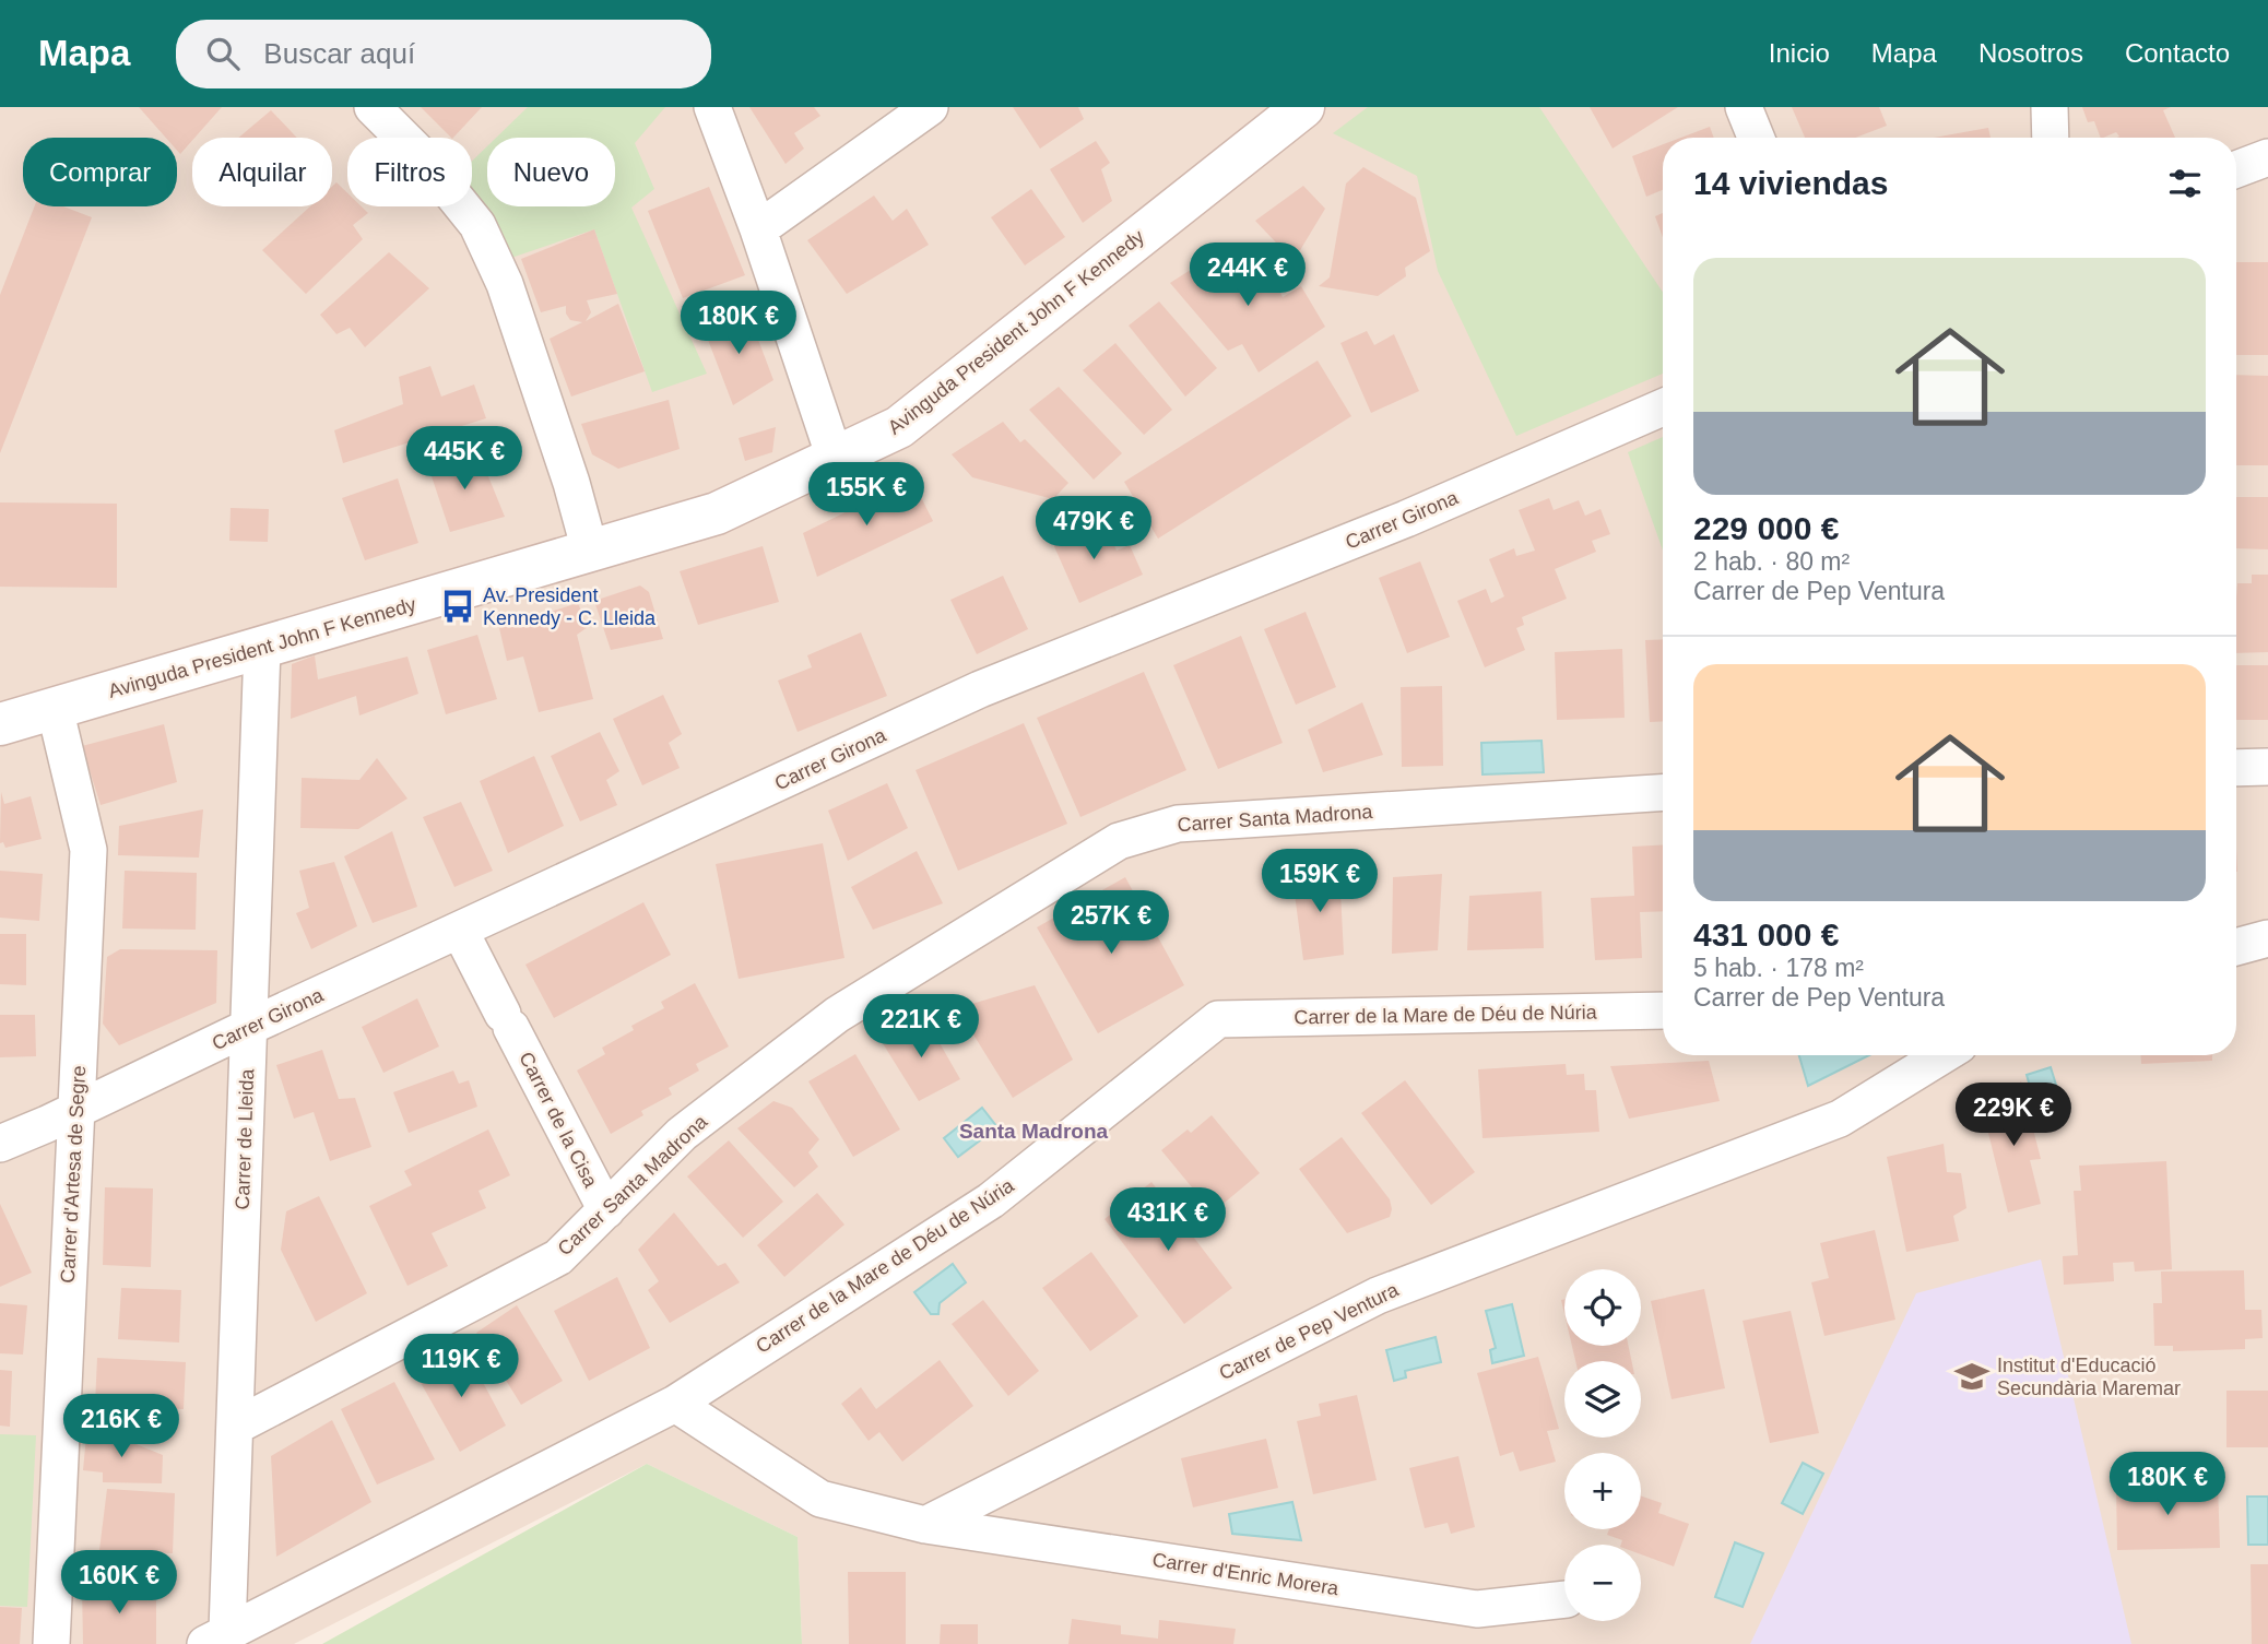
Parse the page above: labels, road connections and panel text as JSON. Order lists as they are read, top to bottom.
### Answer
{
  "streets": {
    "street": [
      "Avinguda President John F Kennedy",
      "Carrer Girona",
      "Carrer Santa Madrona",
      "Carrer de la Mare de Déu de Núria",
      "Carrer de la Cisa",
      "Carrer de Lleida",
      "Carrer d'Artesa de Segre",
      "Carrer de Pep Ventura",
      "Carrer d'Enric Morera"
    ]
  },
  "crossings": [
    ["Avinguda President John F Kennedy", "Carrer de Lleida"],
    ["Avinguda President John F Kennedy", "Carrer d'Artesa de Segre"],
    ["Carrer Girona", "Carrer de la Cisa"],
    ["Carrer Girona", "Carrer de Lleida"],
    ["Carrer Girona", "Carrer d'Artesa de Segre"],
    ["Carrer Santa Madrona", "Carrer de la Cisa"],
    ["Carrer Santa Madrona", "Carrer de Lleida"],
    ["Carrer de la Mare de Déu de Núria", "Carrer de Lleida"],
    ["Carrer de Pep Ventura", "Carrer d'Enric Morera"]
  ],
  "districts": ["Santa Madrona"],
  "places": {
    "bus stop": ["Av. President Kennedy - C. Lleida"],
    "school or university": ["Institut d'Educació Secundària Maremar"]
  },
  "page": {
    "header": "Mapa",
    "search": "Buscar aquí",
    "nav": [
      "Inicio",
      "Mapa",
      "Nosotros",
      "Contacto"
    ],
    "chip": [
      "Comprar",
      "Alquilar",
      "Filtros",
      "Nuevo"
    ],
    "heading": "14 viviendas",
    "list": [
      {
        "name": "229 000 €",
        "note": "2 hab. · 80 m² · Carrer de Pep Ventura"
      },
      {
        "name": "431 000 €",
        "note": "5 hab. · 178 m² · Carrer de Pep Ventura"
      }
    ],
    "price": [
      "244K €",
      "180K €",
      "445K €",
      "155K €",
      "479K €",
      "159K €",
      "257K €",
      "221K €",
      "229K €",
      "431K €",
      "119K €",
      "216K €",
      "180K €",
      "160K €"
    ],
    "map_buttons": ["+", "−"]
  }
}
